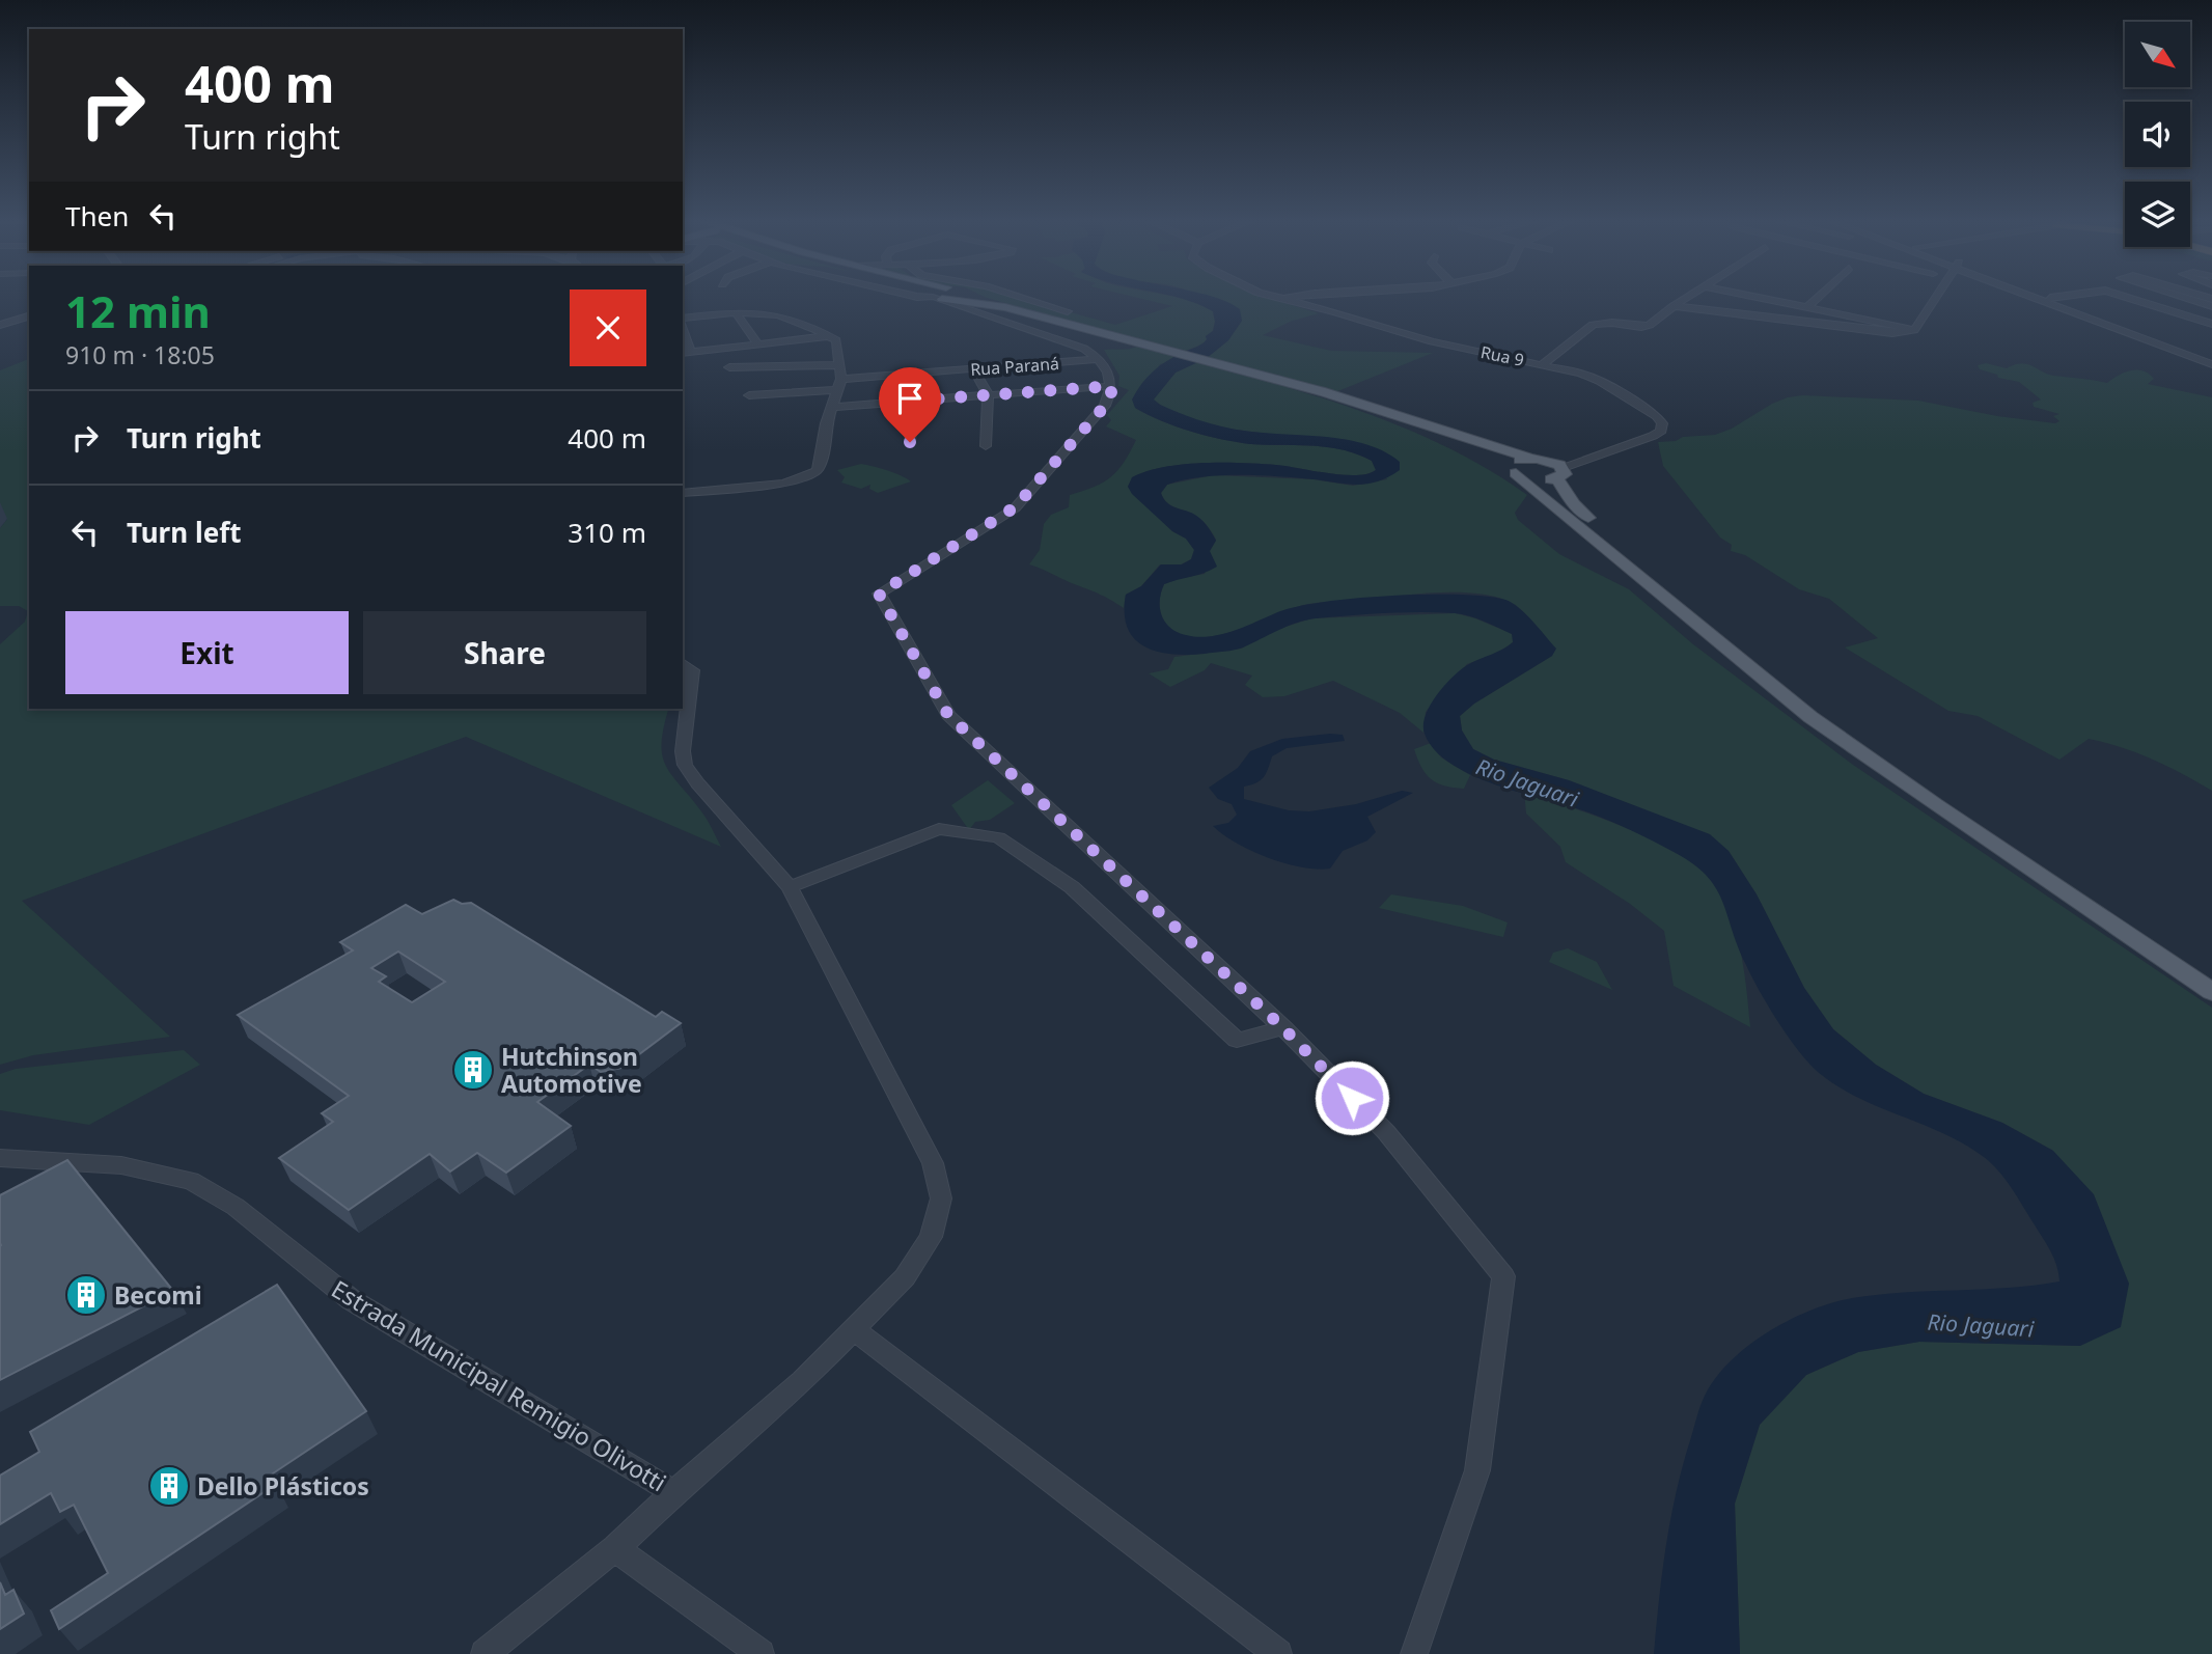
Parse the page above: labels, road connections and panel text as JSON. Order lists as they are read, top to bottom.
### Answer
{
  "streets": {
    "street": ["Rua 9", "Rua Paraná", "Estrada Municipal Remigio Olivotti"]
  },
  "water": ["Rio Jaguari"],
  "places": {
    "building": ["Hutchinson Automotive", "Becomi", "Dello Plásticos"]
  },
  "north": "bottom right",
  "page": {
    "turn": ["400 m", "Turn right"],
    "then": "Then",
    "heading": ["12 min", "910 m · 18:05"],
    "list": [
      {
        "name": "Turn right",
        "value": "400 m"
      },
      {
        "name": "Turn left",
        "value": "310 m"
      }
    ],
    "buttons": ["Exit", "Share"]
  }
}
